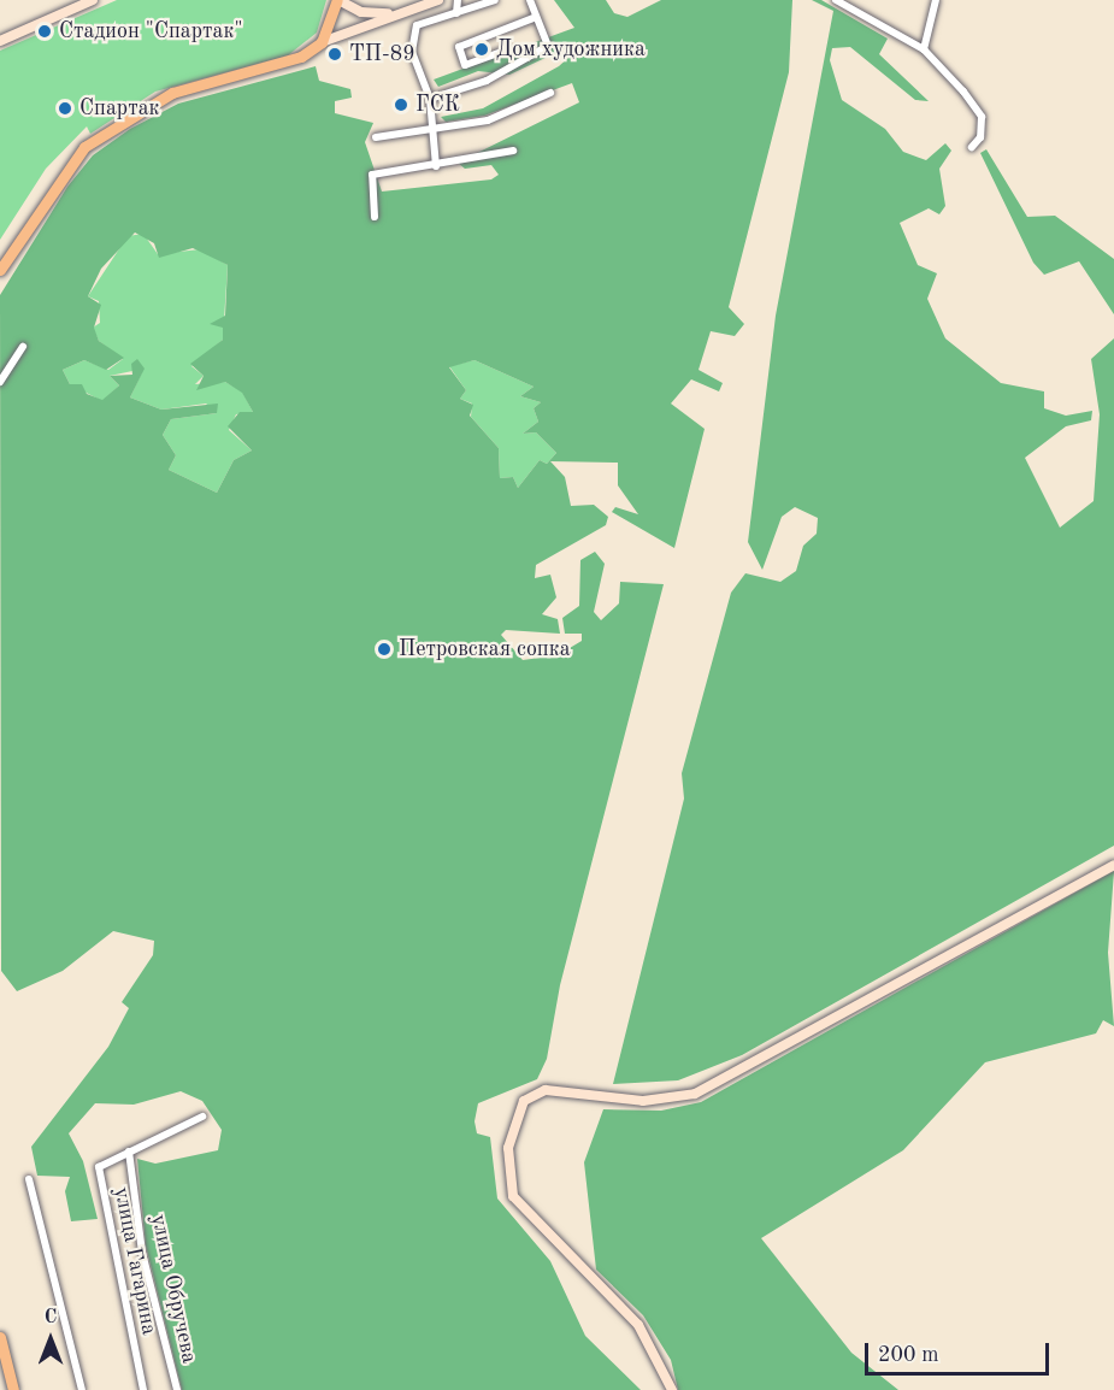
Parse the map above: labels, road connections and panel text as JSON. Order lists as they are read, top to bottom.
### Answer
{
  "streets": {
    "street": ["улица Гагарина", "улица Обручева"]
  },
  "crossings": [
    ["улица Гагарина", "улица Обручева"]
  ],
  "places": [
    "Стадион \"Спартак\"",
    "Дом художника",
    "ТП-89",
    "ГСК",
    "Спартак",
    "Петровская сопка"
  ],
  "scale_bar": "200 m",
  "north": "top"
}
